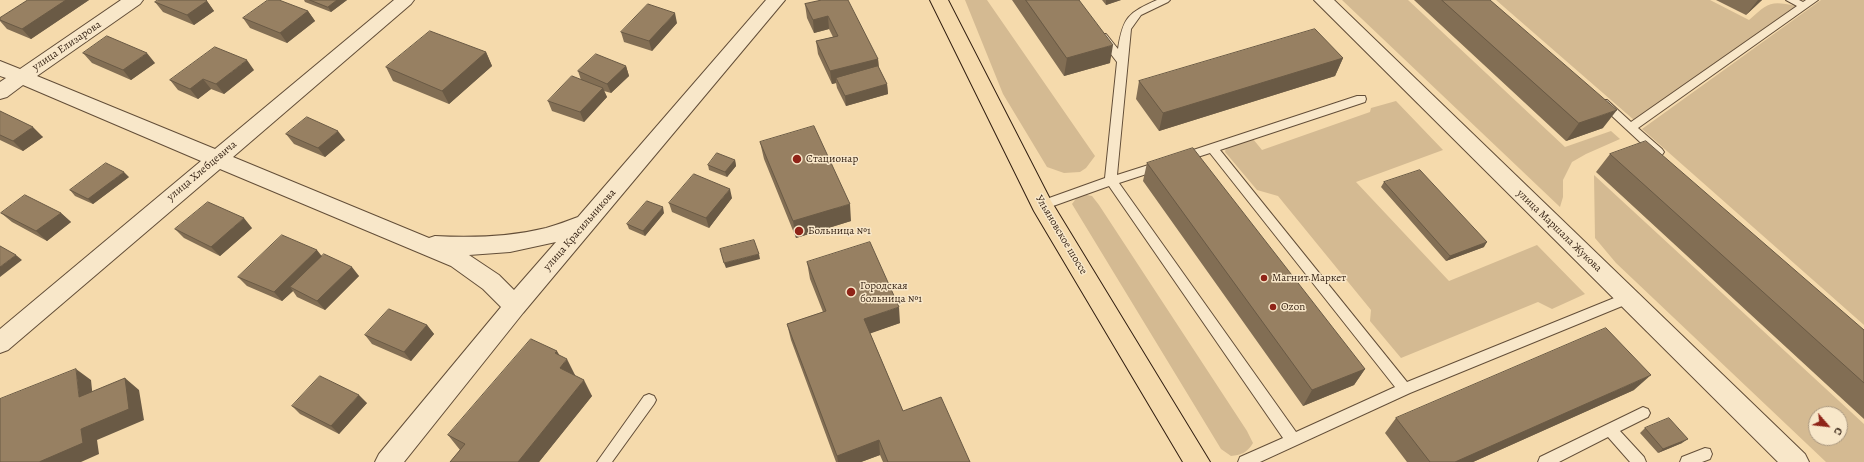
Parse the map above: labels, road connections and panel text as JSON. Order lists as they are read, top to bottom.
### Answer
{
  "streets": {
    "main road": ["Ульяновское шоссе"],
    "street": [
      "улица Елизарова",
      "улица Хлебцевича",
      "улица Красильникова",
      "улица Маршала Жукова"
    ]
  },
  "places": [
    "Стационар",
    "Больница №1",
    "Магнит Маркет",
    "Городская больница №1",
    "Ozon"
  ],
  "north": "bottom right"
}
